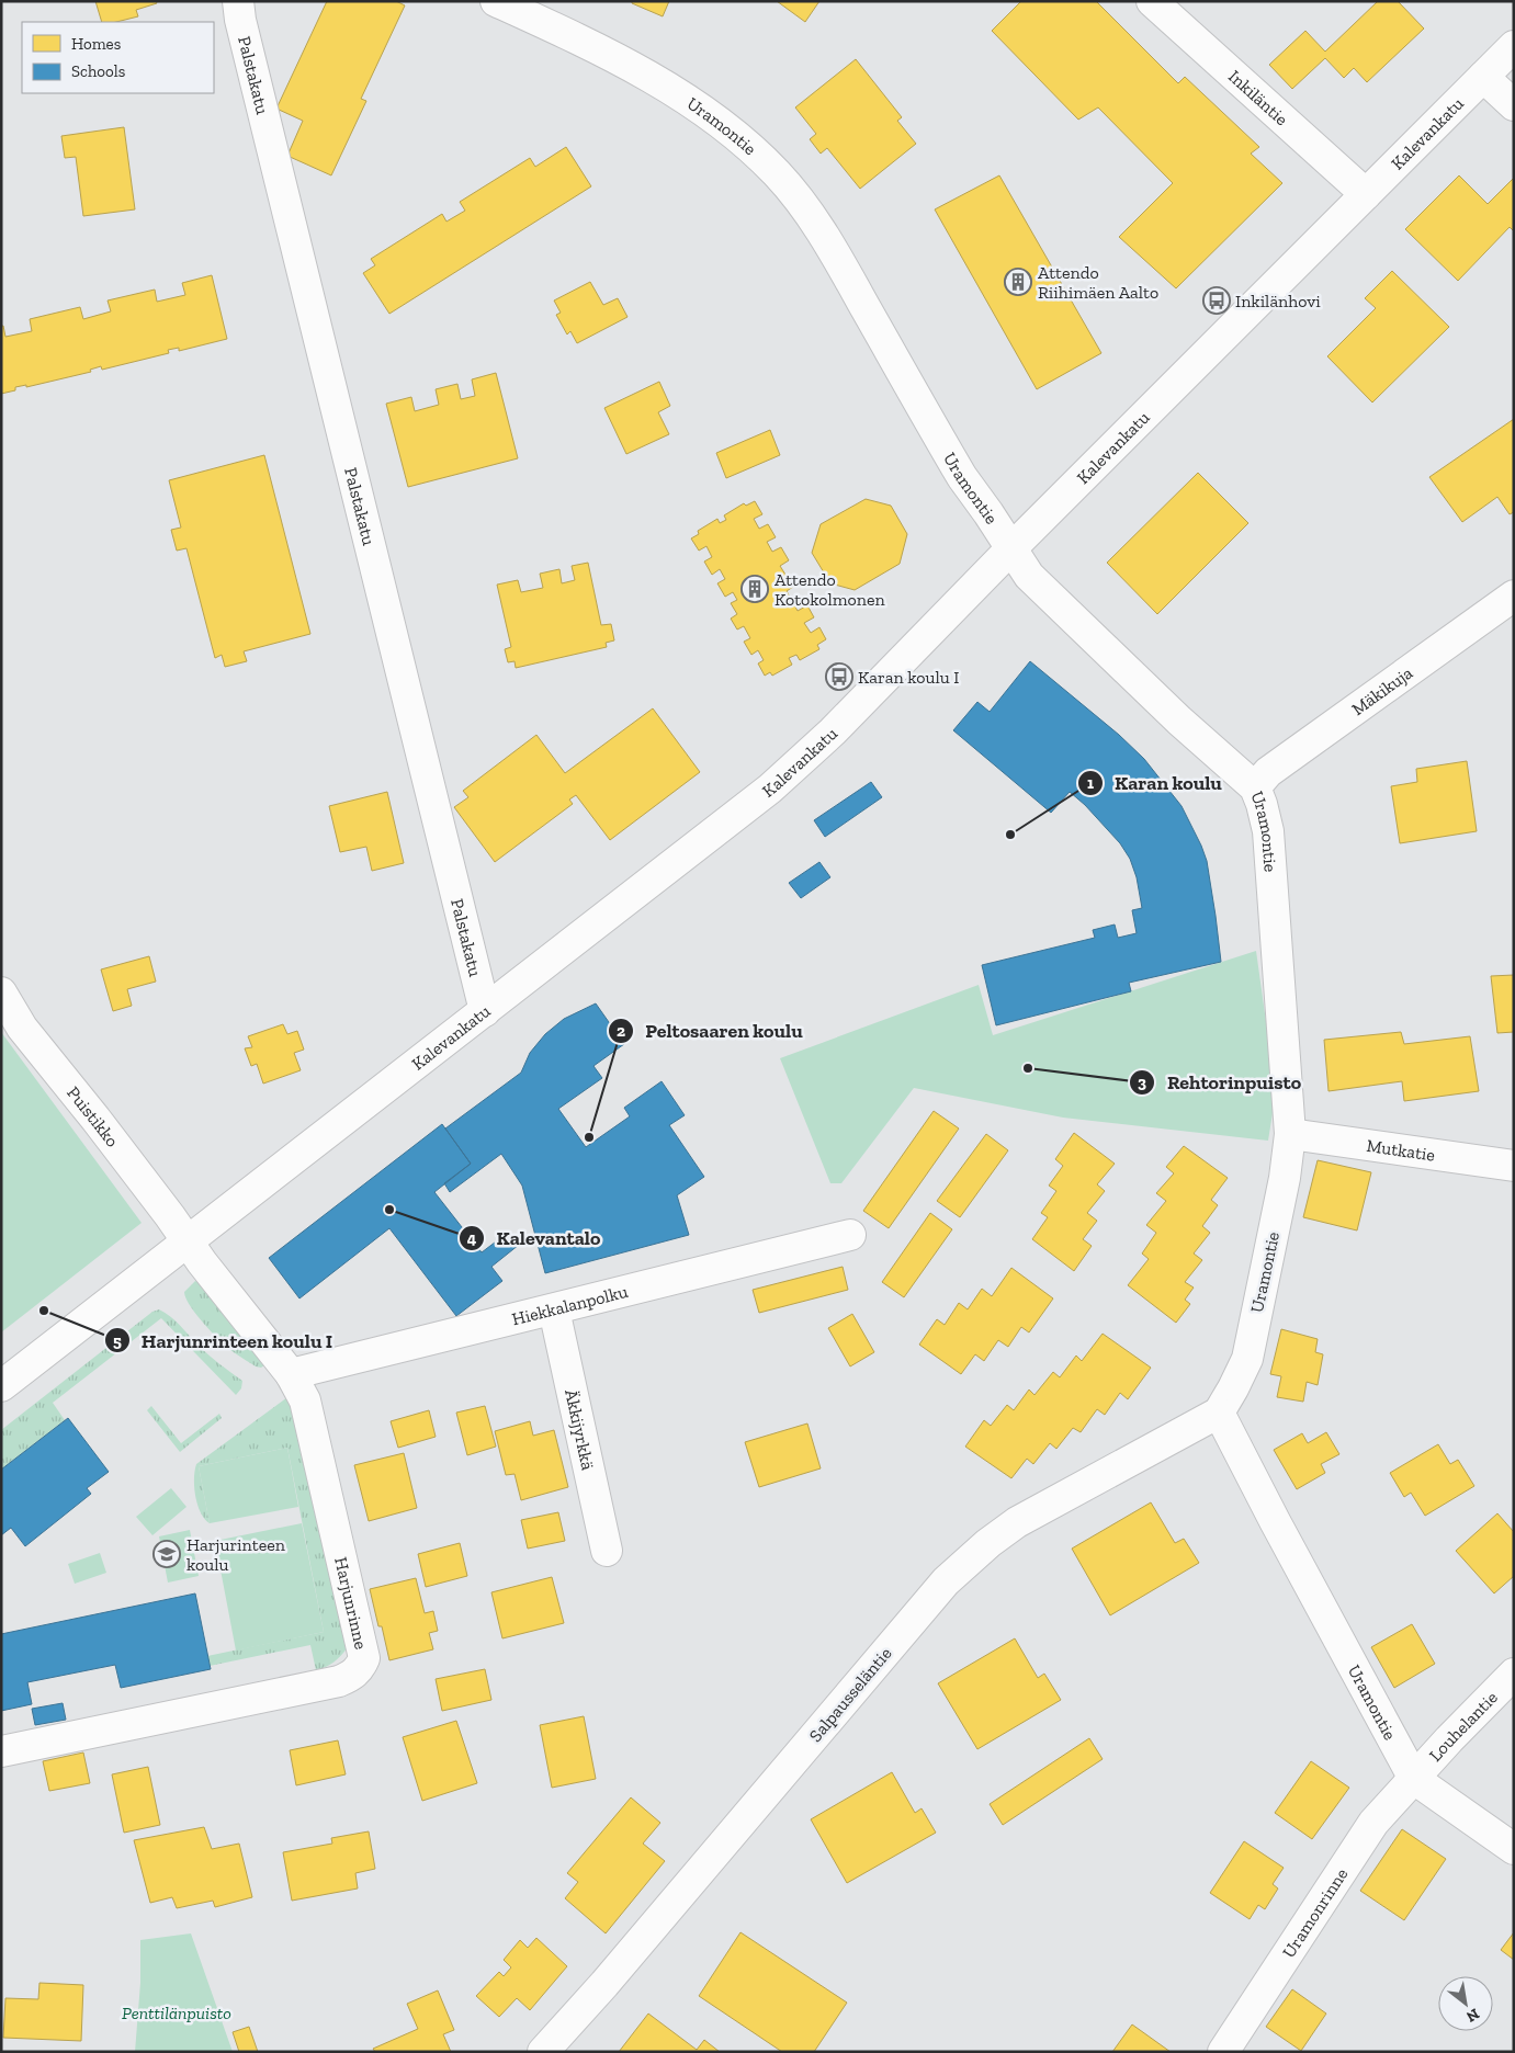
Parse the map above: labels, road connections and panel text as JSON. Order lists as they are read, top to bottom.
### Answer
{
  "streets": {
    "street": [
      "Palstakatu",
      "Inkiläntie",
      "Uramontie",
      "Kalevankatu",
      "Mäkikuja",
      "Puistikko",
      "Mutkatie",
      "Hiekkalanpolku",
      "Äkkijyrkkä",
      "Harjunrinne",
      "Salpausseläntie",
      "Louhelantie",
      "Uramonrinne"
    ]
  },
  "crossings": [
    ["Palstakatu", "Kalevankatu"],
    ["Inkiläntie", "Kalevankatu"],
    ["Uramontie", "Kalevankatu"],
    ["Uramontie", "Mäkikuja"],
    ["Uramontie", "Mutkatie"],
    ["Uramontie", "Salpausseläntie"],
    ["Uramontie", "Louhelantie"],
    ["Uramontie", "Uramonrinne"],
    ["Kalevankatu", "Puistikko"],
    ["Kalevankatu", "Harjunrinne"],
    ["Puistikko", "Harjunrinne"],
    ["Hiekkalanpolku", "Äkkijyrkkä"],
    ["Hiekkalanpolku", "Harjunrinne"],
    ["Louhelantie", "Uramonrinne"]
  ],
  "parks": ["Penttilänpuisto"],
  "places": {
    "building": ["Attendo Riihimäen Aalto", "Attendo Kotokolmonen"],
    "bus stop": ["Inkilänhovi", "Karan koulu I"],
    "other": [
      "Karan koulu",
      "Rehtorinpuisto",
      "Peltosaaren koulu",
      "Kalevantalo",
      "Harjunrinteen koulu I"
    ],
    "school or university": ["Harjurinteen koulu"]
  },
  "legend": ["Homes", "Schools"],
  "north": "bottom right"
}
